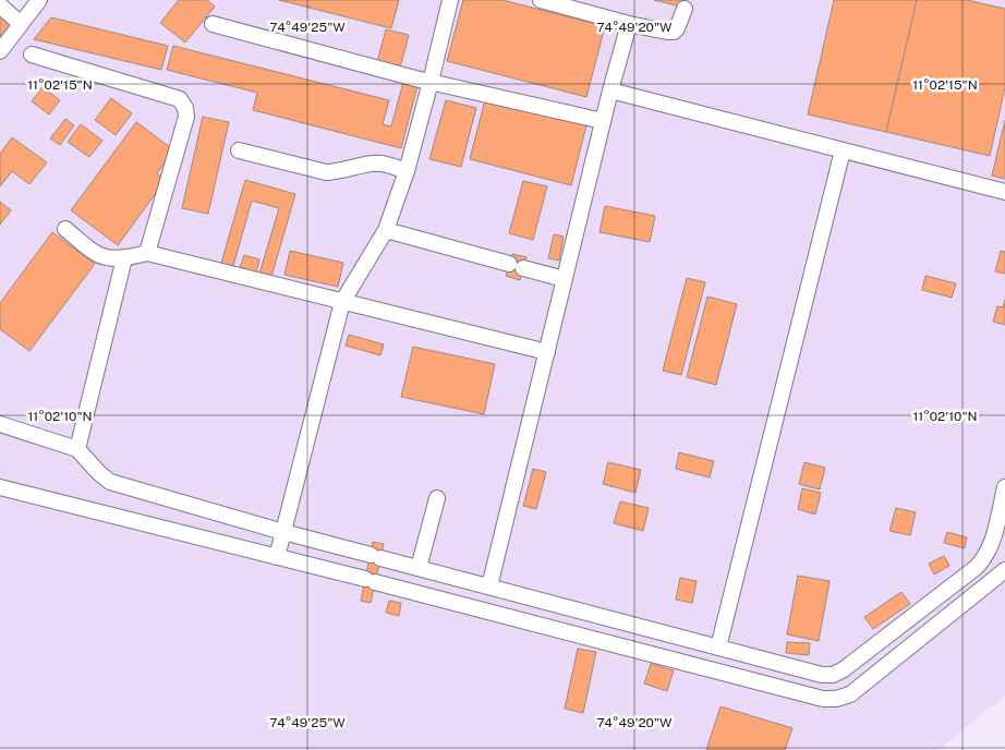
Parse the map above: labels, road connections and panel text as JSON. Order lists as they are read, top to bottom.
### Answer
{
  "coordinates": [
    "74°49'25\"W",
    "74°49'20\"W",
    "11°02'15\"N",
    "11°02'10\"N"
  ]
}
